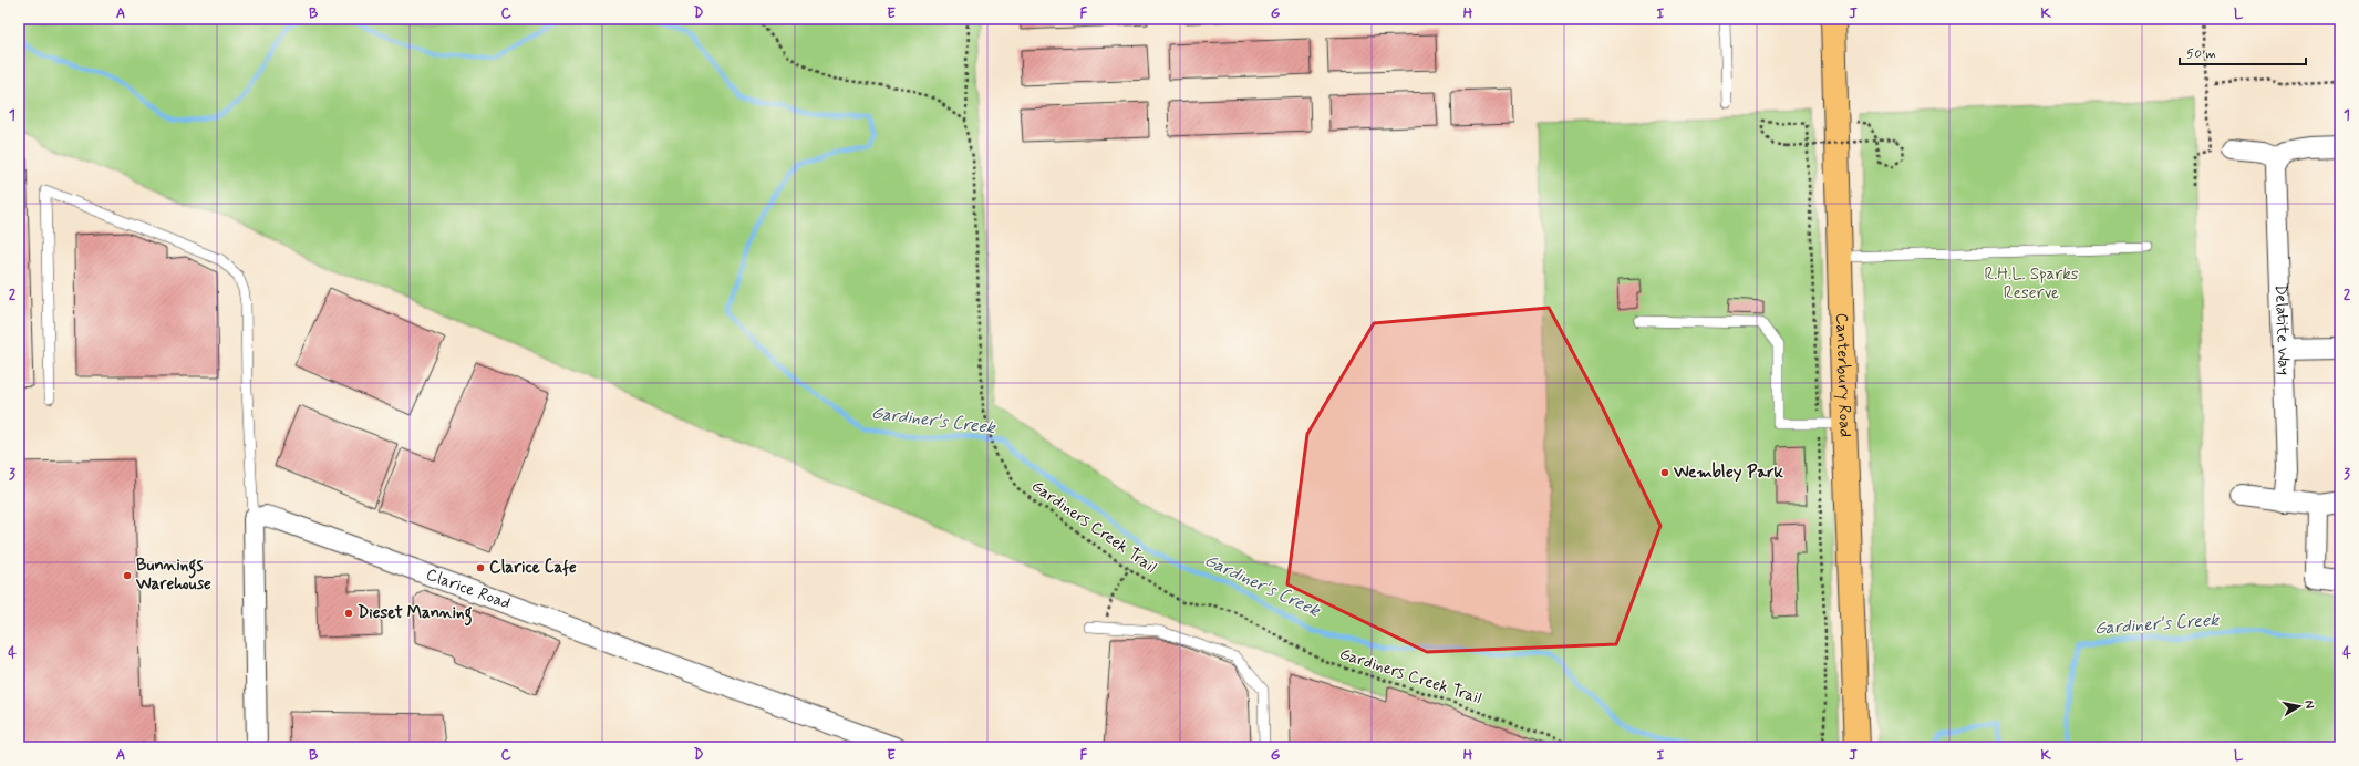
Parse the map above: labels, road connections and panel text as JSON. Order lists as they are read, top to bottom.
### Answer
{
  "streets": {
    "main road": ["Canterbury Road"],
    "street": ["Delatite Way", "Clarice Road"],
    "path": ["Gardiners Creek Trail"]
  },
  "water": ["Gardiner's Creek"],
  "parks": ["R.H.L. Sparks Reserve"],
  "places": [
    "Wembley Park",
    "Clarice Cafe",
    "Bunnings Warehouse",
    "Dieset Manning"
  ],
  "scale_bar": "50 m",
  "north": "right",
  "grid": {
    "columns": [
      "A",
      "B",
      "C",
      "D",
      "E",
      "F",
      "G",
      "H",
      "I",
      "J",
      "K",
      "L"
    ],
    "rows": [
      "1",
      "2",
      "3",
      "4"
    ]
  }
}
